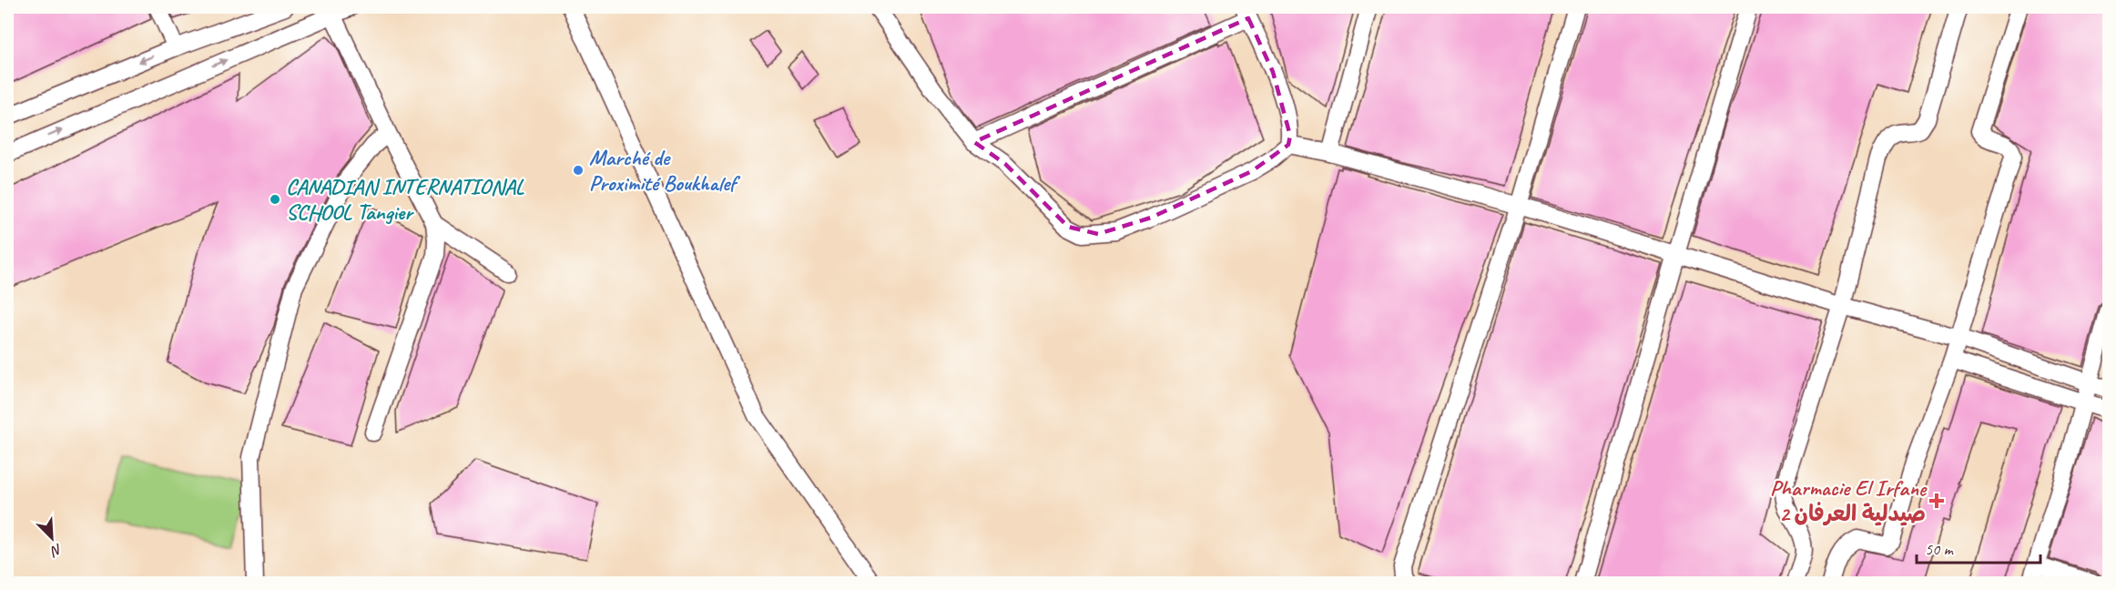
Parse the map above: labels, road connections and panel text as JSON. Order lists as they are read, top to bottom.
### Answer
{
  "places": {
    "other": ["Marché de Proximité Boukhalef", "CANADIAN INTERNATIONAL SCHOOL Tangier"],
    "health": ["Pharmacie El Irfane صيدلية العرفان 2"]
  },
  "scale_bar": "50 m",
  "north": "bottom right"
}
